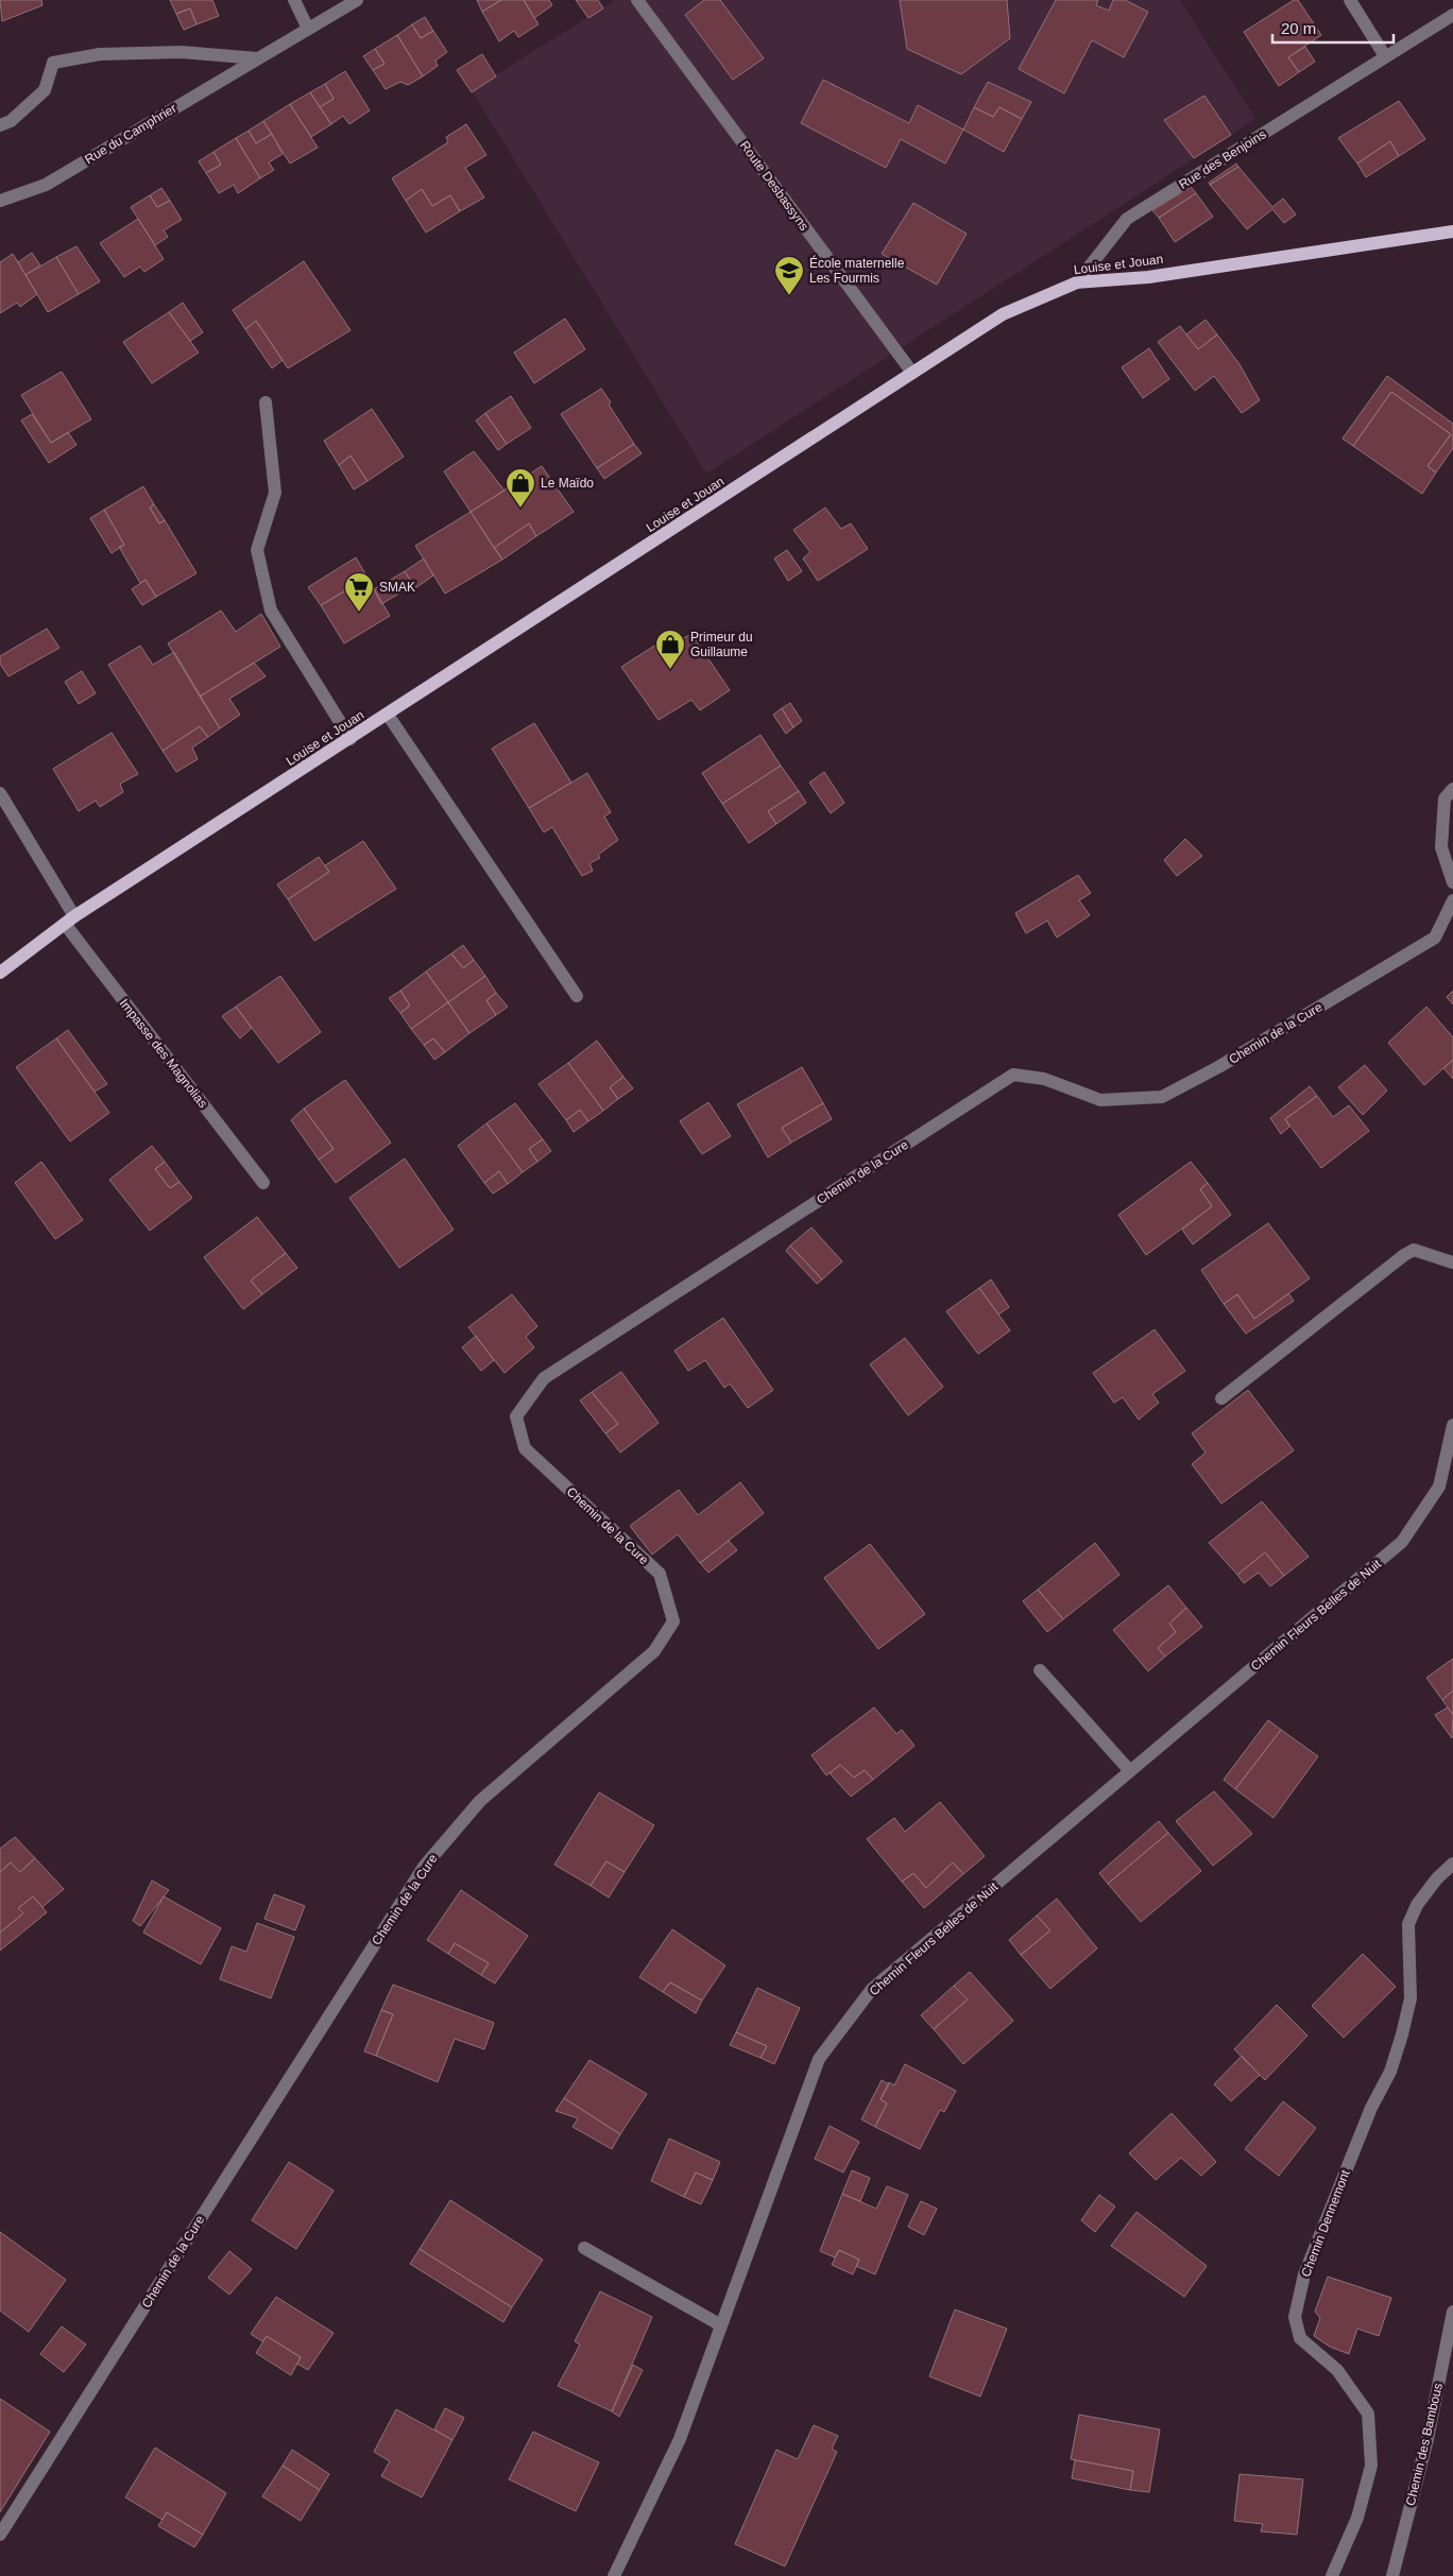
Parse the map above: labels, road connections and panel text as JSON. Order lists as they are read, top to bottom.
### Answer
{
  "streets": {
    "main road": ["Louise et Jouan"],
    "street": [
      "Rue du Camphrier",
      "Rue des Benjoins",
      "Route Desbassyns",
      "Chemin de la Cure",
      "Impasse des Magnolias",
      "Chemin Fleurs Belles de Nuit",
      "Chemin Dennemont",
      "Chemin des Bambous"
    ]
  },
  "crossings": [
    ["Rue des Benjoins", "Louise et Jouan"],
    ["Route Desbassyns", "Louise et Jouan"],
    ["Louise et Jouan", "Impasse des Magnolias"]
  ],
  "places": {
    "school or university": ["École maternelle Les Fourmis"],
    "shop": ["Le Maïdo", "Primeur du Guillaume"],
    "supermarket": ["SMAK"]
  },
  "scale_bar": "20 m"
}
